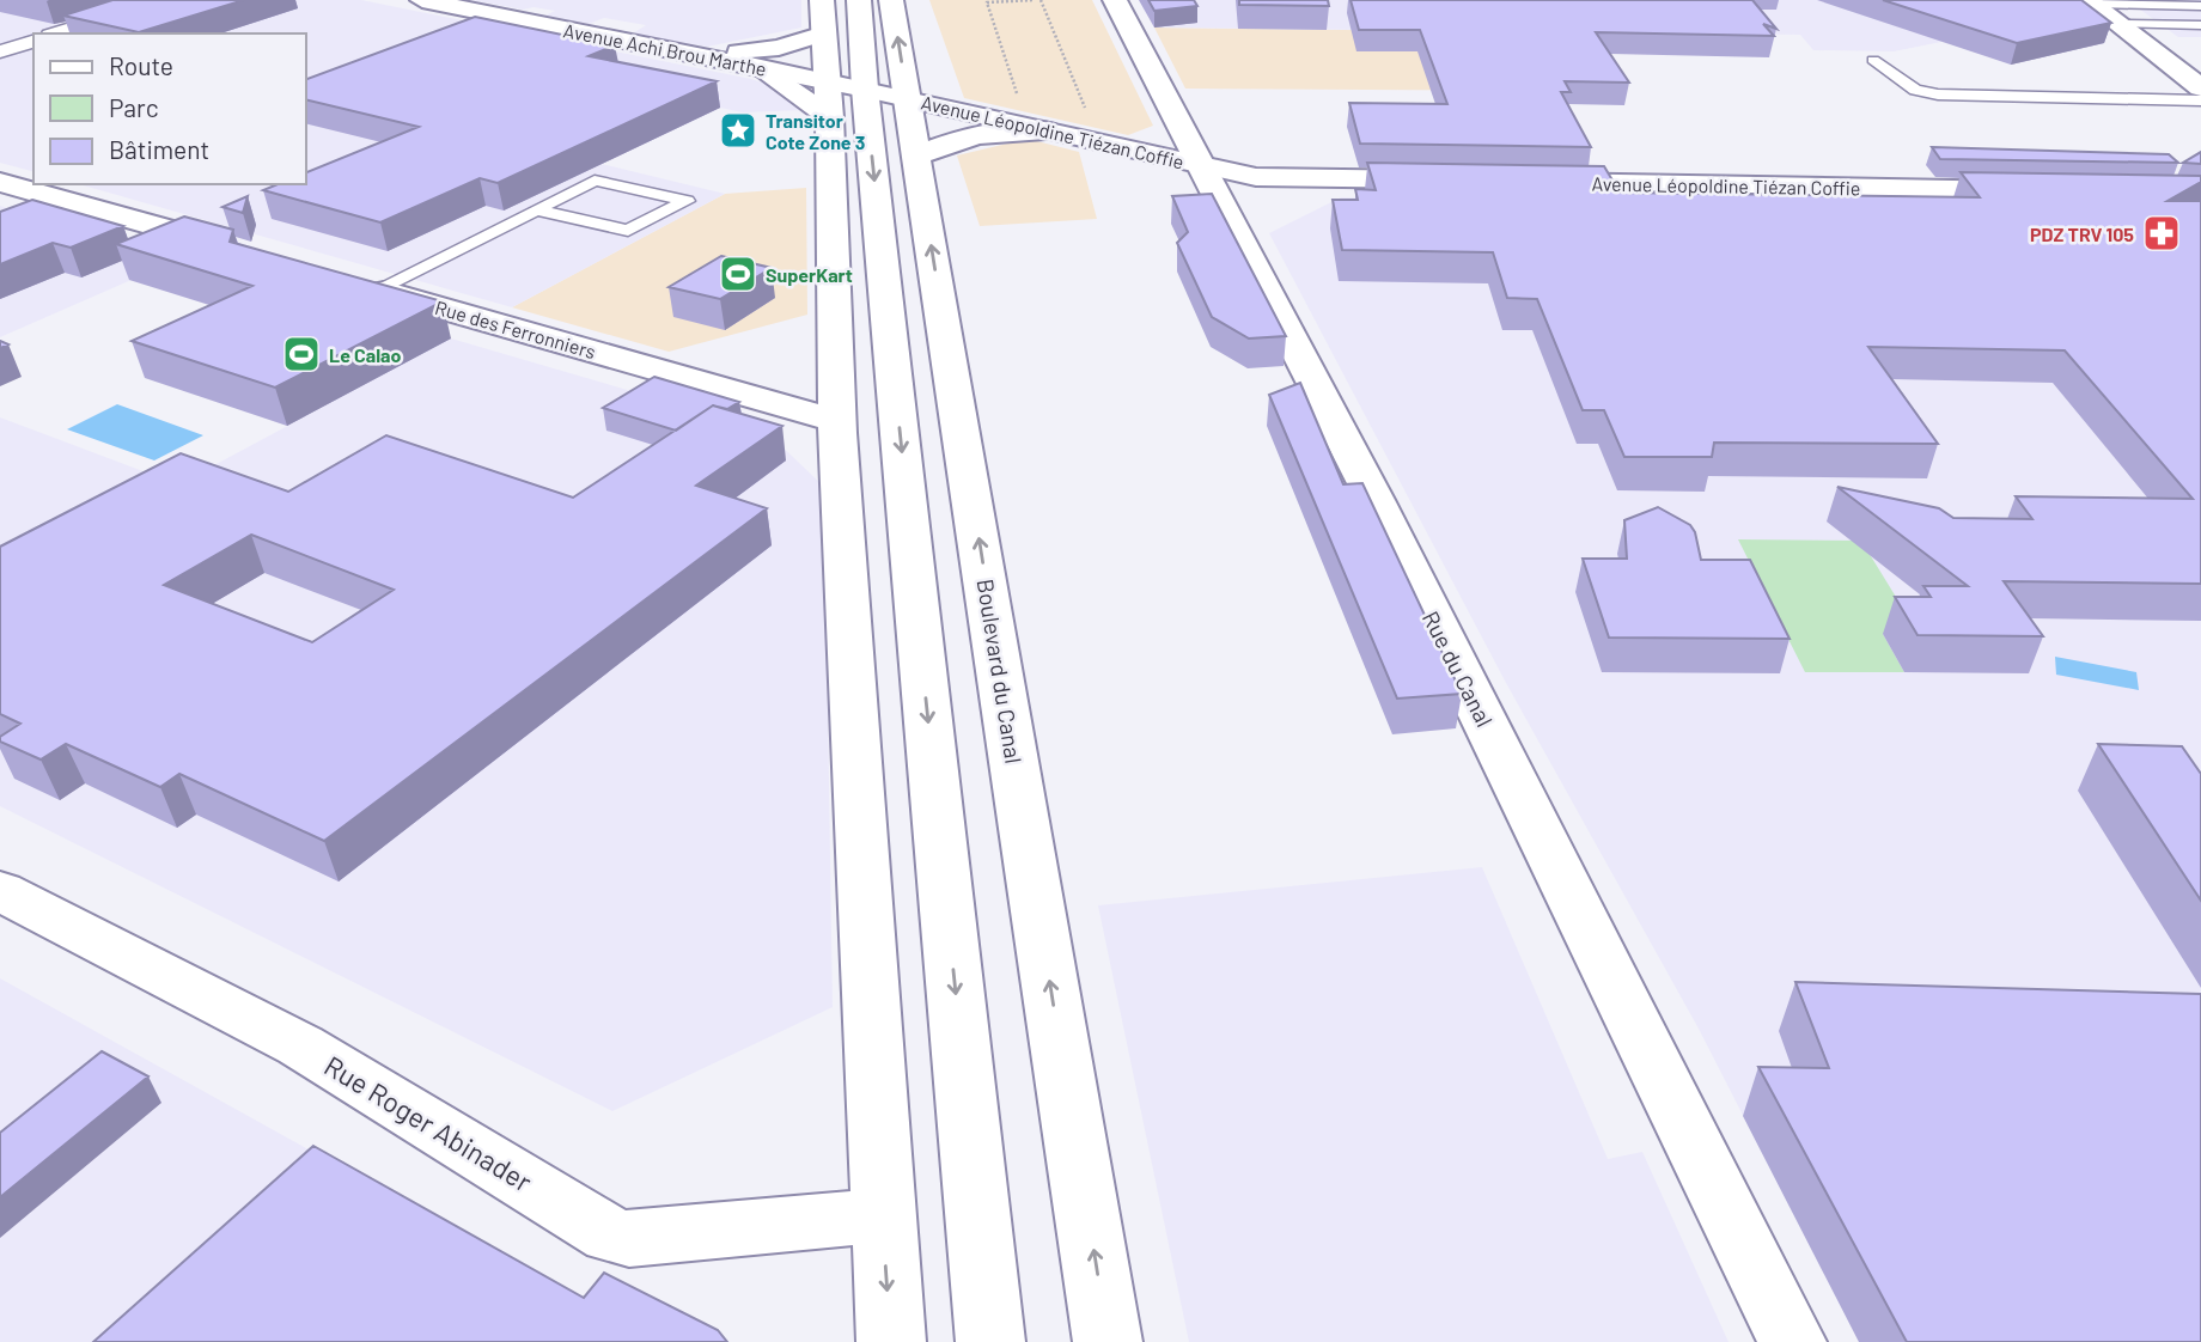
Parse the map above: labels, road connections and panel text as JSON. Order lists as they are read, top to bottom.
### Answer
{
  "streets": {
    "street": [
      "Avenue Achi Brou Marthe",
      "Avenue Léopoldine Tiézan Coffie",
      "Rue des Ferronniers",
      "Rue du Canal",
      "Boulevard du Canal",
      "Rue Roger Abinader"
    ]
  },
  "crossings": [
    ["Avenue Achi Brou Marthe", "Avenue Léopoldine Tiézan Coffie"],
    ["Avenue Achi Brou Marthe", "Boulevard du Canal"],
    ["Avenue Léopoldine Tiézan Coffie", "Rue du Canal"],
    ["Avenue Léopoldine Tiézan Coffie", "Boulevard du Canal"],
    ["Rue des Ferronniers", "Boulevard du Canal"],
    ["Boulevard du Canal", "Rue Roger Abinader"]
  ],
  "places": {
    "place": ["Transitor Cote Zone 3"],
    "pharmacy": ["PDZ TRV 105"],
    "sports": ["SuperKart", "Le Calao"]
  },
  "legend": ["Route", "Parc", "Bâtiment"]
}
